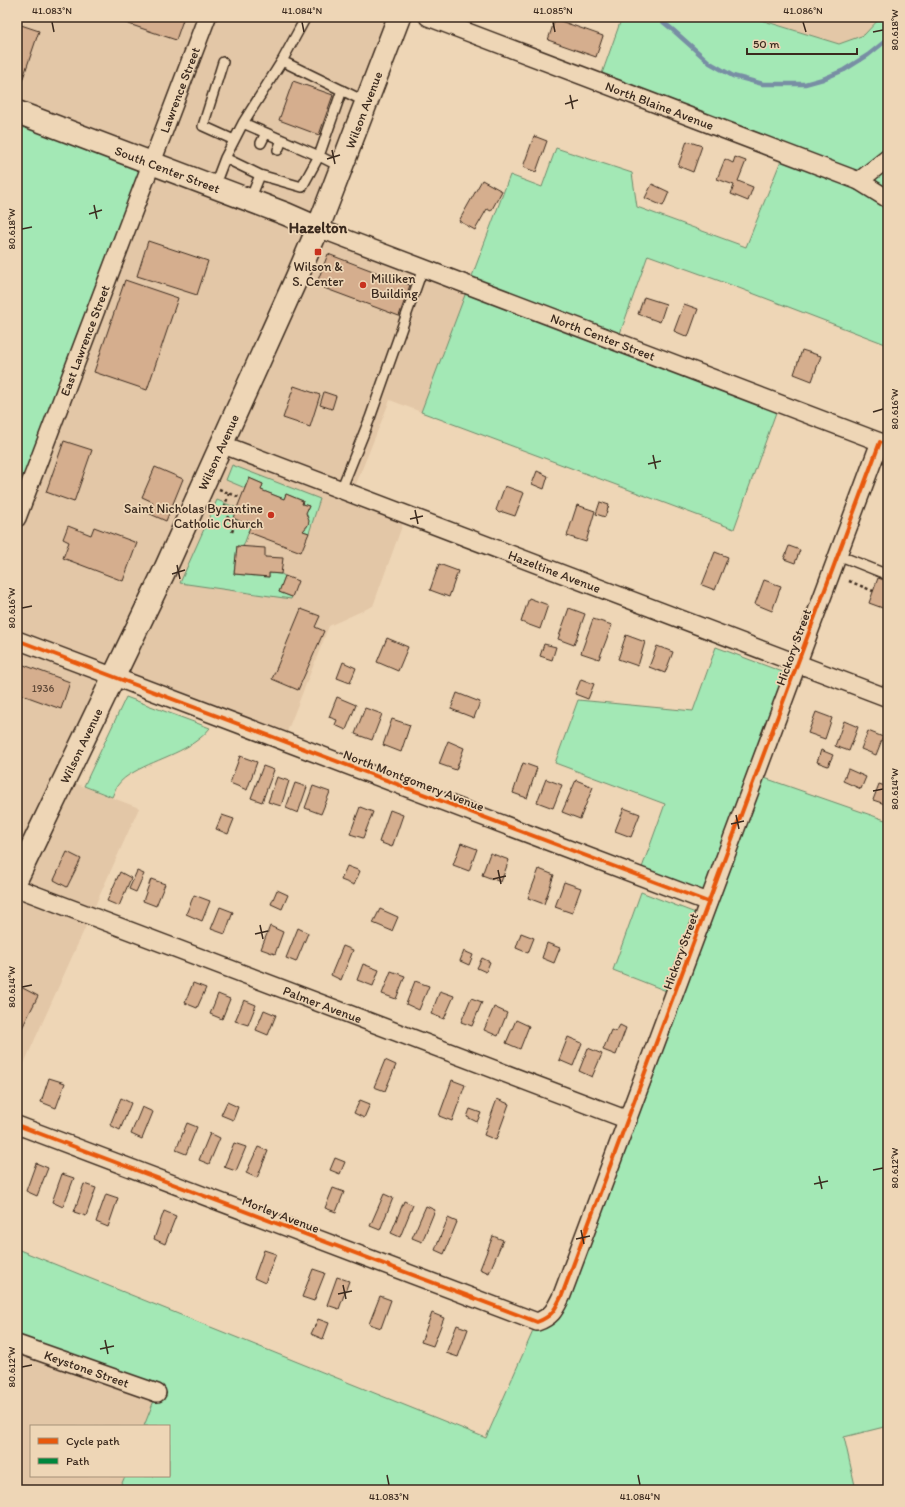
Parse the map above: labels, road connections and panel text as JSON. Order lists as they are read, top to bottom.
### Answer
{
  "streets": {
    "main road": ["Wilson Avenue", "South Center Street"],
    "street": [
      "Lawrence Street",
      "North Blaine Avenue",
      "North Center Street",
      "East Lawrence Street",
      "Hazeltine Avenue",
      "Hickory Street",
      "North Montgomery Avenue",
      "Palmer Avenue",
      "Morley Avenue",
      "Keystone Street"
    ]
  },
  "crossings": [
    ["Lawrence Street", "South Center Street"],
    ["Lawrence Street", "East Lawrence Street"],
    ["Wilson Avenue", "South Center Street"],
    ["Wilson Avenue", "North Center Street"],
    ["Wilson Avenue", "Hazeltine Avenue"],
    ["Wilson Avenue", "North Montgomery Avenue"],
    ["South Center Street", "North Center Street"],
    ["South Center Street", "East Lawrence Street"],
    ["North Center Street", "Hickory Street"],
    ["Hazeltine Avenue", "Hickory Street"],
    ["Hickory Street", "North Montgomery Avenue"],
    ["Hickory Street", "Palmer Avenue"],
    ["Hickory Street", "Morley Avenue"]
  ],
  "districts": ["Hazelton"],
  "places": {
    "transit": ["Wilson & S. Center"],
    "other": ["Milliken Building", "Saint Nicholas Byzantine Catholic Church"]
  },
  "house_numbers": ["1936"],
  "legend": ["Cycle path", "Path"],
  "scale_bar": "50 m",
  "coordinates": [
    "41.083°N",
    "41.084°N",
    "41.085°N",
    "41.086°N",
    "80.618°W",
    "80.616°W",
    "80.614°W",
    "80.612°W"
  ]
}
